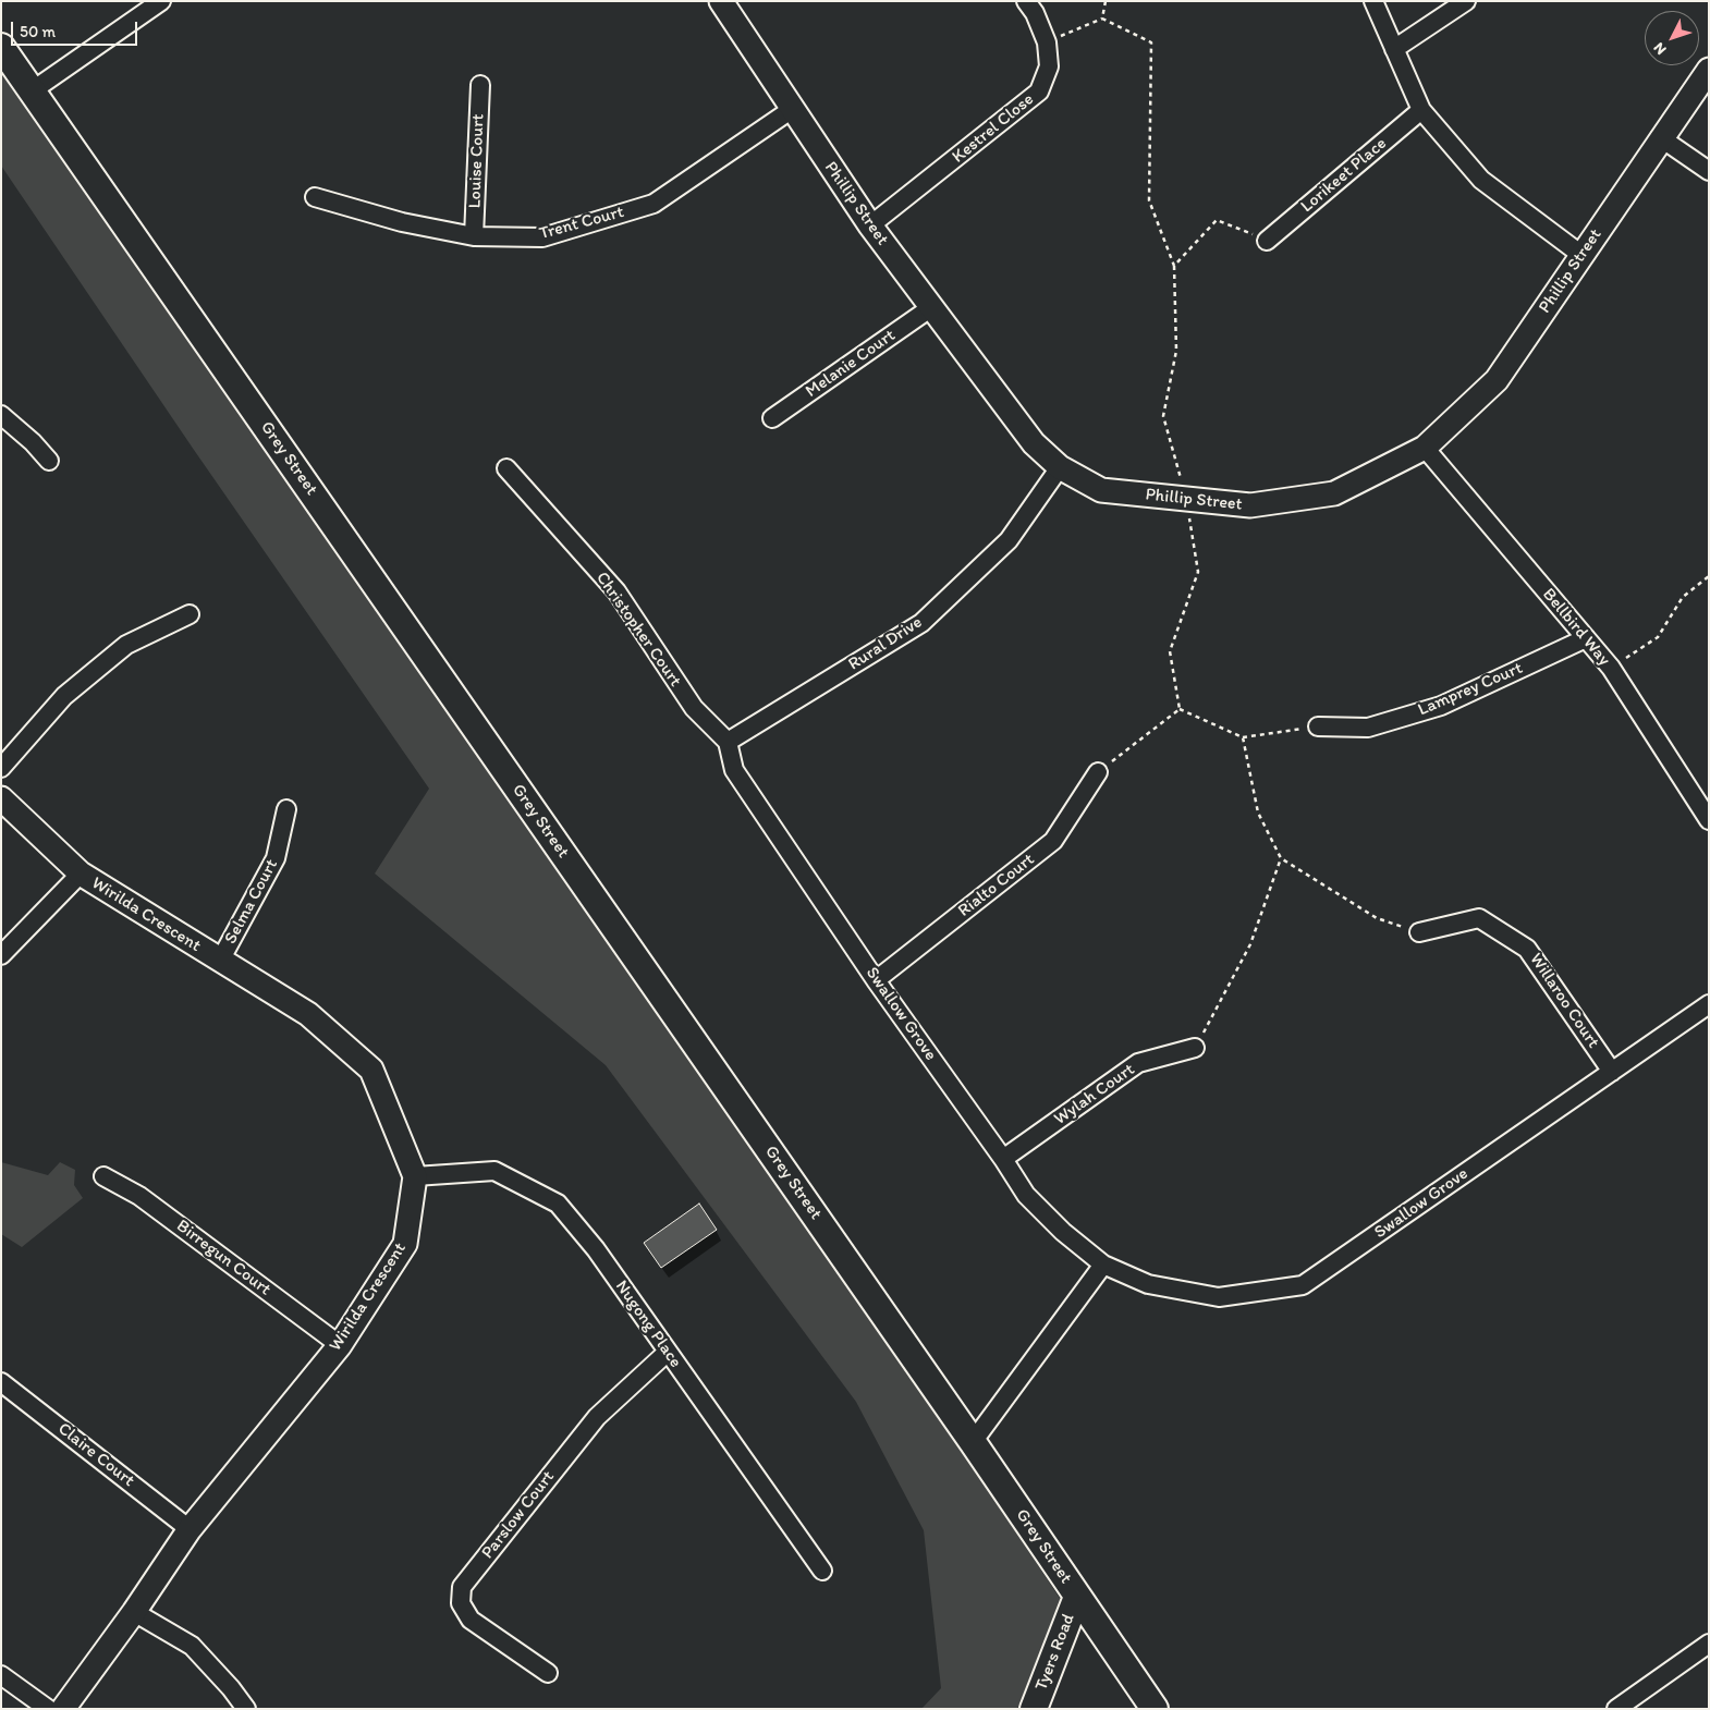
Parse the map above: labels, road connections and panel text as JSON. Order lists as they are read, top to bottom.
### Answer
{
  "streets": {
    "main road": ["Grey Street", "Tyers Road"],
    "street": [
      "Kestrel Close",
      "Louise Court",
      "Lorikeet Place",
      "Phillip Street",
      "Trent Court",
      "Melanie Court",
      "Bellbird Way",
      "Christopher Court",
      "Rural Drive",
      "Lamprey Court",
      "Rialto Court",
      "Selma Court",
      "Wirilda Crescent",
      "Willaroo Court",
      "Swallow Grove",
      "Wylah Court",
      "Birregun Court",
      "Nugong Place",
      "Claire Court",
      "Parslow Court"
    ]
  },
  "crossings": [
    ["Kestrel Close", "Phillip Street"],
    ["Louise Court", "Trent Court"],
    ["Phillip Street", "Trent Court"],
    ["Phillip Street", "Melanie Court"],
    ["Phillip Street", "Bellbird Way"],
    ["Phillip Street", "Rural Drive"],
    ["Grey Street", "Tyers Road"],
    ["Bellbird Way", "Lamprey Court"],
    ["Christopher Court", "Rural Drive"],
    ["Christopher Court", "Swallow Grove"],
    ["Rural Drive", "Swallow Grove"],
    ["Rialto Court", "Swallow Grove"],
    ["Selma Court", "Wirilda Crescent"],
    ["Wirilda Crescent", "Birregun Court"],
    ["Wirilda Crescent", "Nugong Place"],
    ["Wirilda Crescent", "Claire Court"],
    ["Willaroo Court", "Swallow Grove"],
    ["Swallow Grove", "Wylah Court"],
    ["Nugong Place", "Parslow Court"]
  ],
  "scale_bar": "50 m",
  "north": "bottom left"
}
